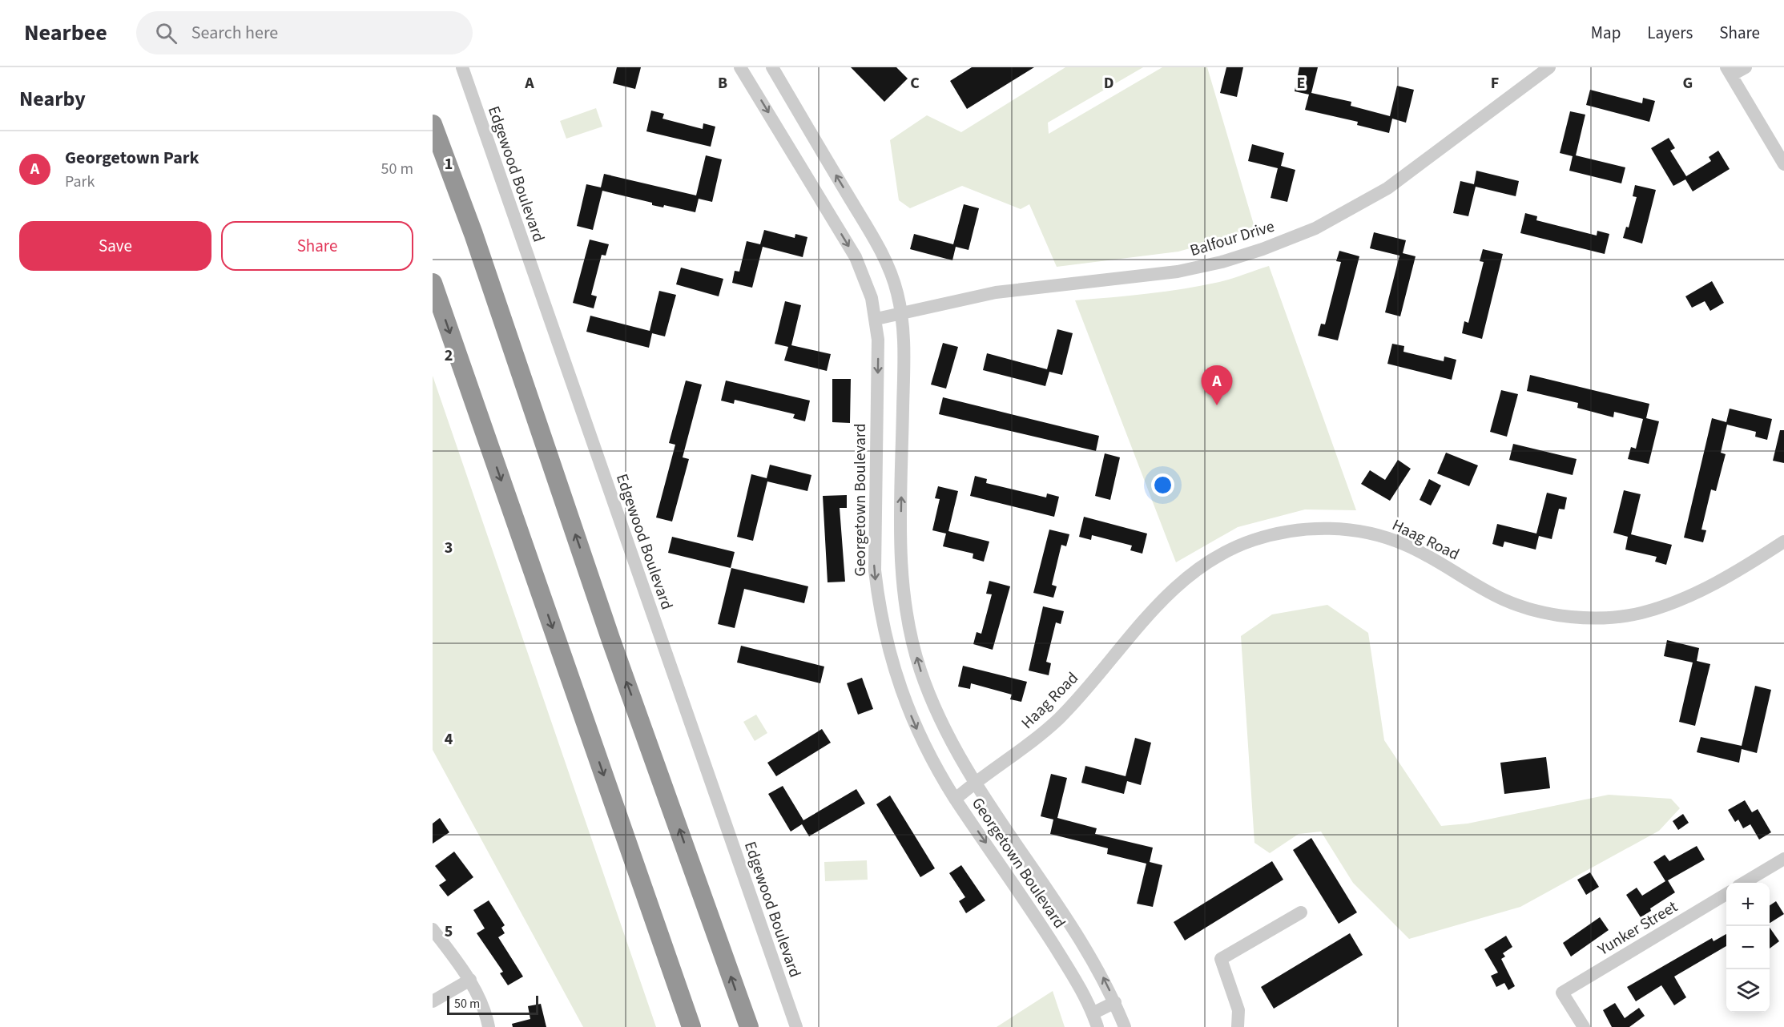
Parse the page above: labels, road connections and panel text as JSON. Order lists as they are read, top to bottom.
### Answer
{
  "streets": {
    "street": [
      "Edgewood Boulevard",
      "Balfour Drive",
      "Georgetown Boulevard",
      "Haag Road",
      "Yunker Street"
    ]
  },
  "crossings": [
    ["Balfour Drive", "Georgetown Boulevard"],
    ["Georgetown Boulevard", "Haag Road"]
  ],
  "scale_bar": "50 m",
  "page": {
    "header": "Nearbee",
    "search": "Search here",
    "nav": ["Map", "Layers", "Share"],
    "heading": "Nearby",
    "list": [
      {
        "mark": "A",
        "name": "Georgetown Park",
        "note": "Park",
        "value": "50 m"
      }
    ],
    "buttons": ["Save", "Share"],
    "pins": "A",
    "map_buttons": ["+", "−"],
    "scale": "50 m"
  },
  "grid": {
    "columns": [
      "A",
      "B",
      "C",
      "D",
      "E",
      "F",
      "G"
    ],
    "rows": [
      "1",
      "2",
      "3",
      "4",
      "5"
    ]
  }
}
